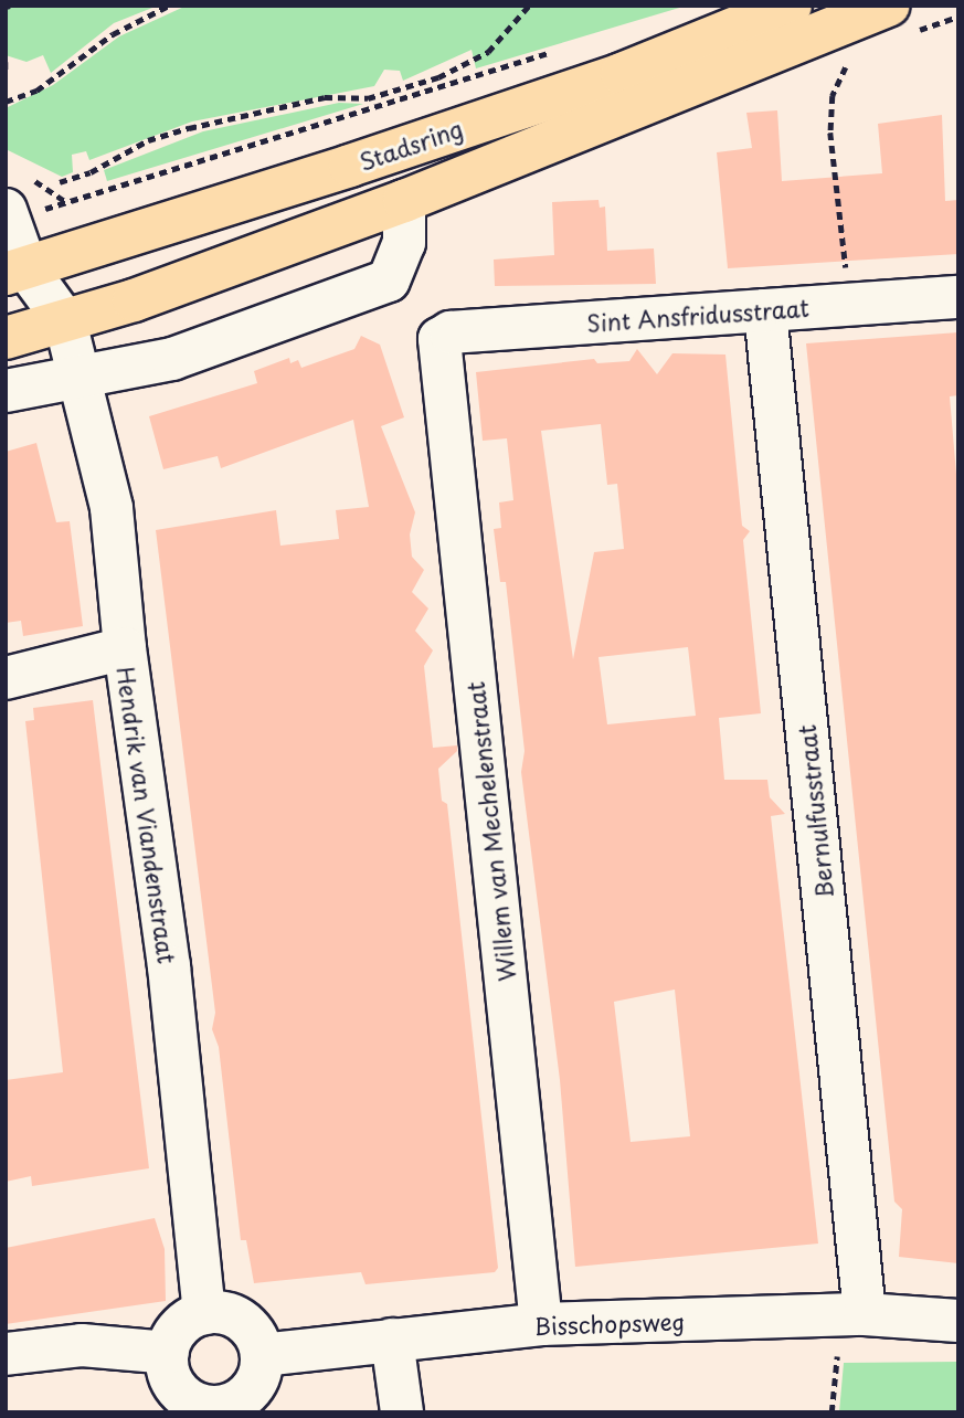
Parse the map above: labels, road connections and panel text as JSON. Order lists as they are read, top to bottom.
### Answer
{
  "streets": {
    "main road": ["Stadsring"],
    "street": [
      "Sint Ansfridusstraat",
      "Bernulfusstraat",
      "Hendrik van Viandenstraat",
      "Willem van Mechelenstraat",
      "Bisschopsweg"
    ]
  },
  "crossings": [
    ["Stadsring", "Hendrik van Viandenstraat"],
    ["Sint Ansfridusstraat", "Bernulfusstraat"],
    ["Sint Ansfridusstraat", "Willem van Mechelenstraat"],
    ["Bernulfusstraat", "Bisschopsweg"],
    ["Hendrik van Viandenstraat", "Bisschopsweg"],
    ["Willem van Mechelenstraat", "Bisschopsweg"]
  ]
}
